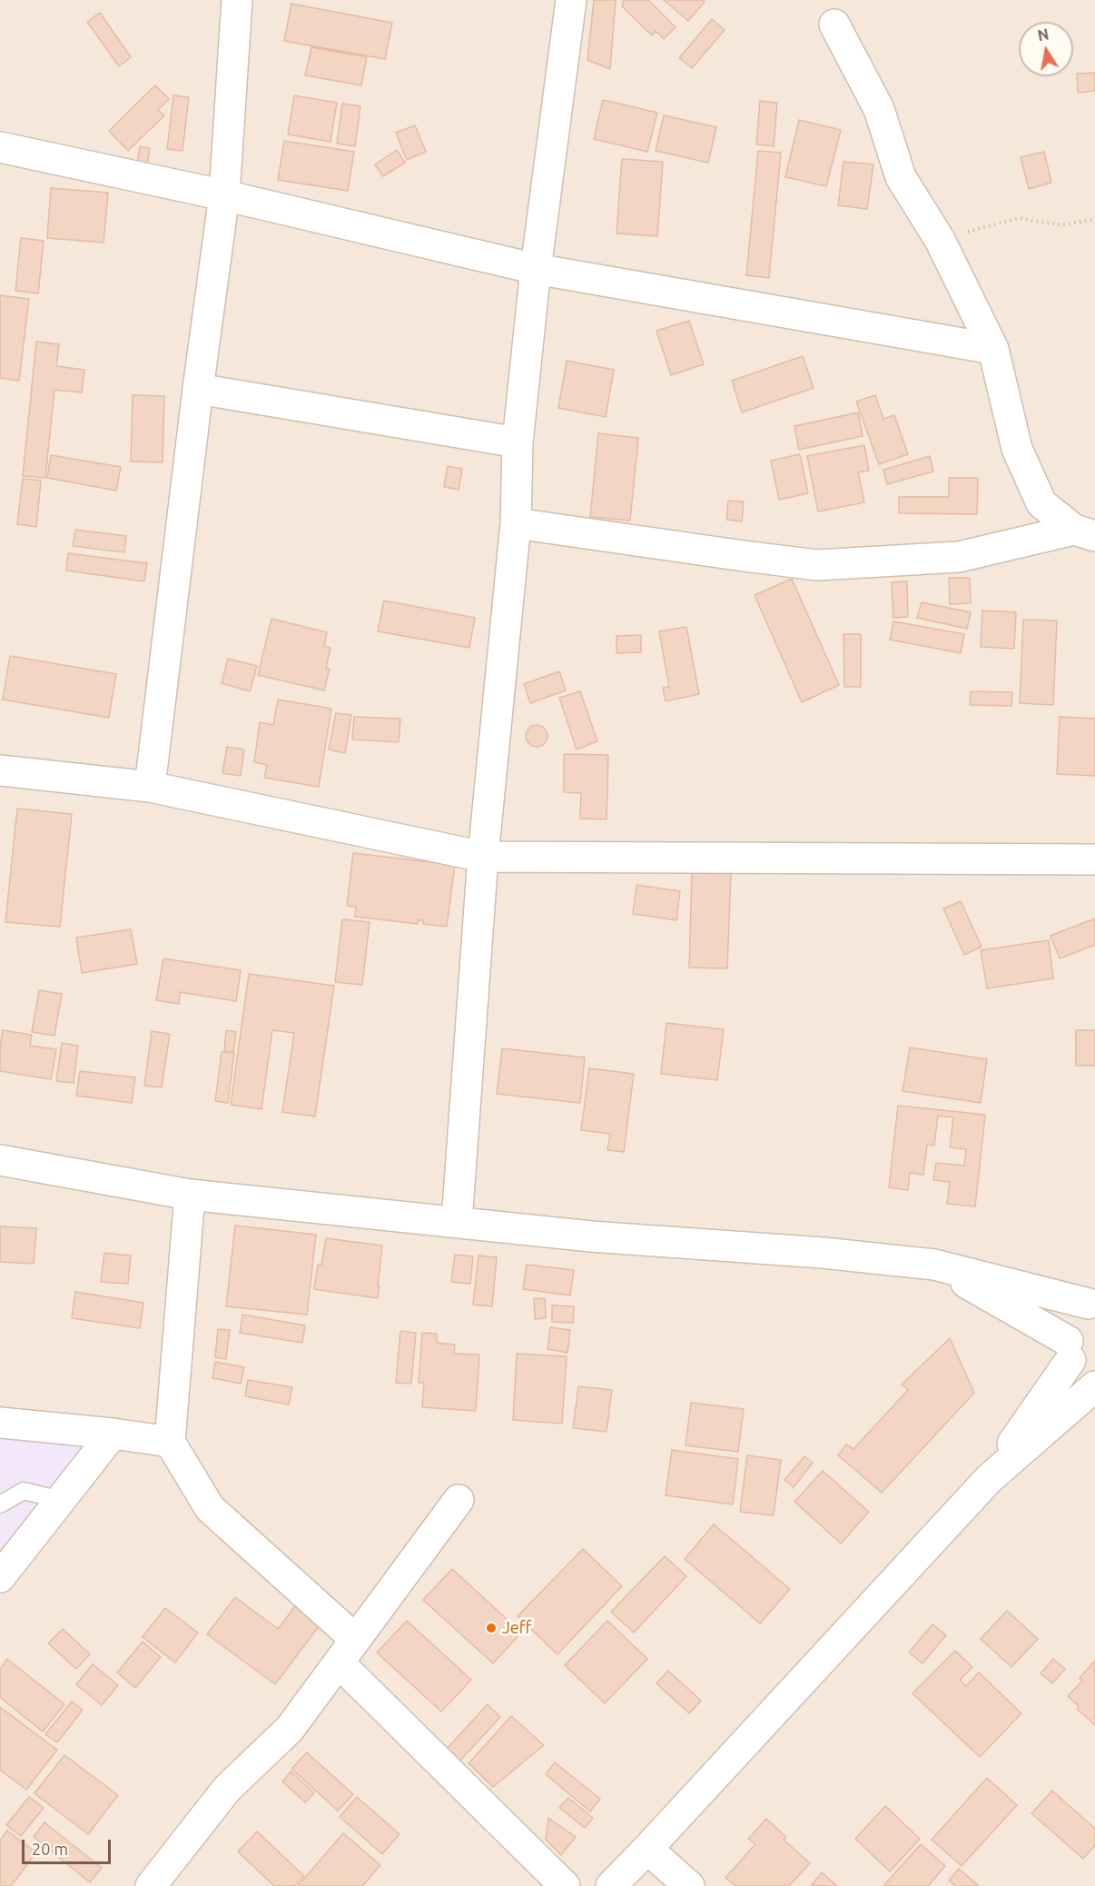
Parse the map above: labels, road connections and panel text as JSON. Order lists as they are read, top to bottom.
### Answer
{
  "places": ["Jeff"],
  "scale_bar": "20 m",
  "north": "top"
}
